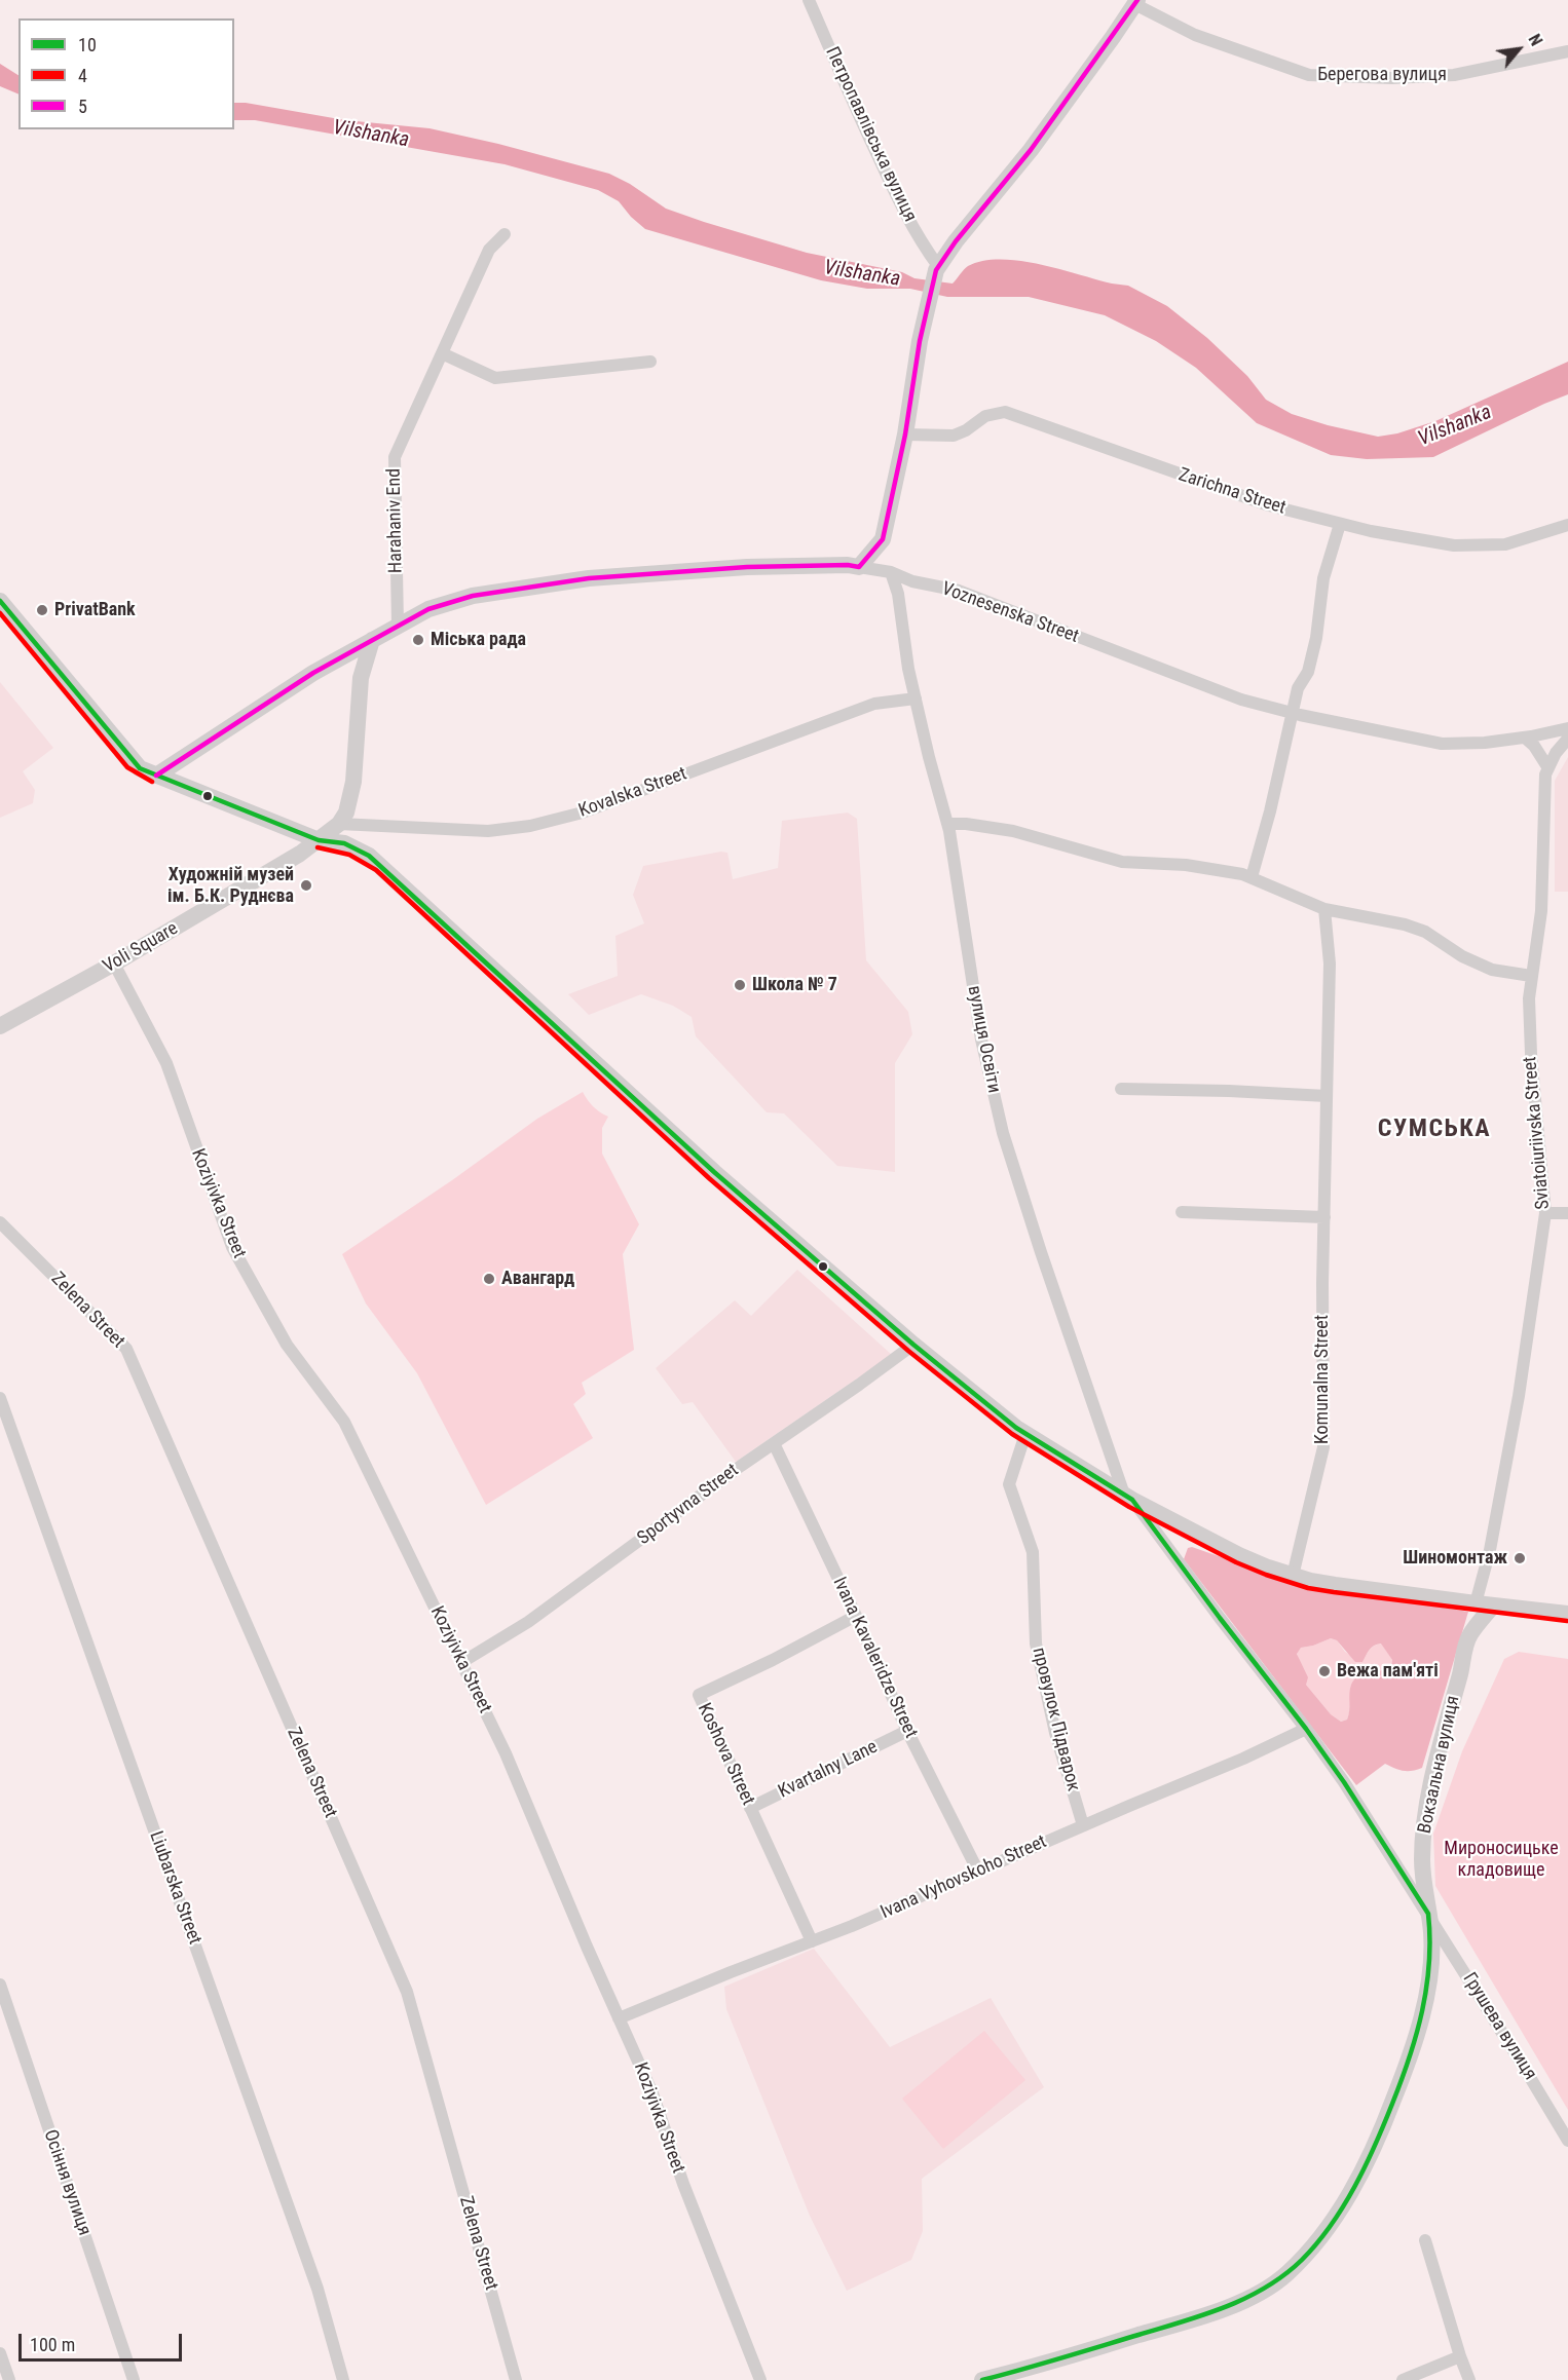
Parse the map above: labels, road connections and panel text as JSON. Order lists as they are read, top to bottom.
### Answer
{
  "streets": {
    "main road": ["Voznesenska Street", "Voli Square", "Вокзальна вулиця"],
    "street": [
      "Берегова вулиця",
      "Петропавлівська вулиця",
      "Zarichna Street",
      "Harahaniv End",
      "Kovalska Street",
      "вулиця Освіти",
      "Sviatoiuriivska Street",
      "Koziyivka Street",
      "Zelena Street",
      "Komunalna Street",
      "Sportyvna Street",
      "Ivana Kavaleridze Street",
      "провулок Підварок",
      "Koshova Street",
      "Kvartalny Lane",
      "Ivana Vyhovskoho Street",
      "Liubarska Street",
      "Грушева вулиця",
      "Осіння вулиця"
    ]
  },
  "crossings": [
    ["Harahaniv End", "Voznesenska Street"],
    ["Voznesenska Street", "вулиця Освіти"],
    ["Kovalska Street", "Voli Square"],
    ["Kovalska Street", "вулиця Освіти"],
    ["Voli Square", "Koziyivka Street"],
    ["вулиця Освіти", "Ivana Vyhovskoho Street"],
    ["вулиця Освіти", "Грушева вулиця"],
    ["Sviatoiuriivska Street", "Вокзальна вулиця"],
    ["Koziyivka Street", "Sportyvna Street"],
    ["Koziyivka Street", "Ivana Vyhovskoho Street"],
    ["Sportyvna Street", "Ivana Kavaleridze Street"],
    ["Ivana Kavaleridze Street", "Koshova Street"],
    ["Ivana Kavaleridze Street", "Kvartalny Lane"],
    ["Ivana Kavaleridze Street", "Ivana Vyhovskoho Street"],
    ["провулок Підварок", "Ivana Vyhovskoho Street"],
    ["Koshova Street", "Kvartalny Lane"],
    ["Koshova Street", "Ivana Vyhovskoho Street"],
    ["Вокзальна вулиця", "Грушева вулиця"],
    ["Ivana Vyhovskoho Street", "Грушева вулиця"]
  ],
  "districts": ["СУМСЬКА"],
  "water": ["Vilshanka"],
  "parks": ["Мироносицьке кладовище"],
  "places": [
    "PrivatBank",
    "Міська рада",
    "Художній музей ім. Б.К. Руднєва",
    "Школа № 7",
    "Авангард",
    "Шиномонтаж",
    "Вежа пам'яті"
  ],
  "lines": ["transit line 5", "transit line 10", "transit line 4"],
  "legend": ["10", "4", "5"],
  "scale_bar": "100 m",
  "north": "top right"
}
